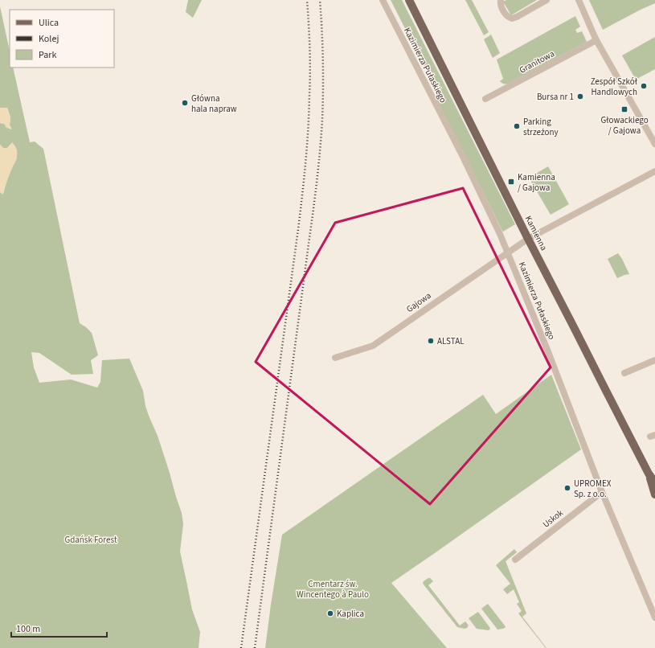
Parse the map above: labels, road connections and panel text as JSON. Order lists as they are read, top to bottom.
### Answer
{
  "streets": {
    "main road": ["Kamienna"],
    "street": [
      "Granitowa",
      "Kazimierza Pułaskiego",
      "Gajowa",
      "Uskok"
    ]
  },
  "crossings": [
    ["Kazimierza Pułaskiego", "Gajowa"],
    ["Kazimierza Pułaskiego", "Uskok"],
    ["Kamienna", "Gajowa"]
  ],
  "parks": ["Gdańsk Forest", "Cmentarz św. Wincentego à Paulo"],
  "places": {
    "other": [
      "Zespół Szkół Handlowych",
      "Bursa nr 1",
      "Główna hala napraw",
      "Parking strzeżony",
      "ALSTAL",
      "UPROMEX Sp. z o.o.",
      "Kaplica"
    ],
    "transit": ["Głowackiego / Gajowa", "Kamienna / Gajowa"]
  },
  "legend": ["Ulica", "Kolej", "Park"],
  "scale_bar": "100 m"
}
